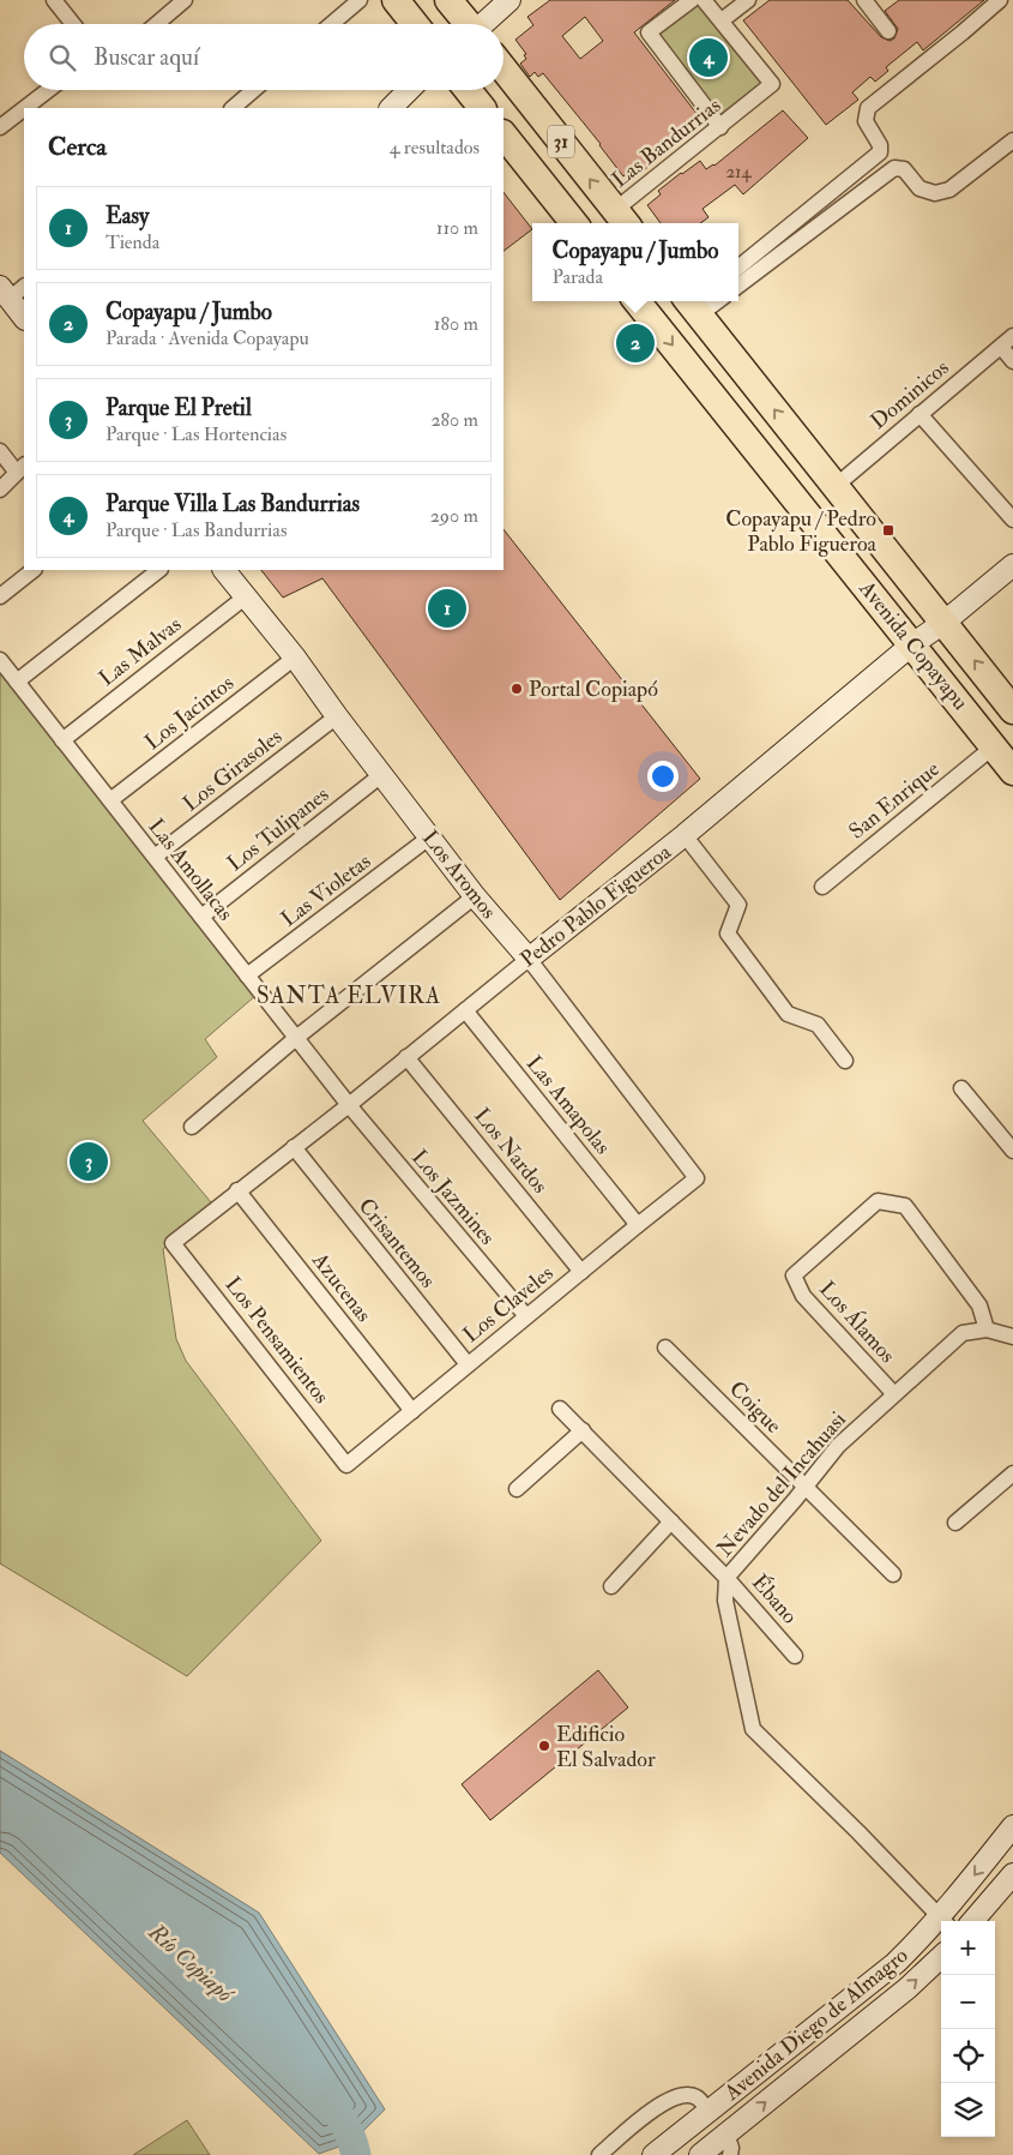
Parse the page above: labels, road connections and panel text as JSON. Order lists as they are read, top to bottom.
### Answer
{
  "streets": {
    "highway": ["31", "Avenida Copayapu"],
    "street": [
      "Las Bandurrias",
      "Dominicos",
      "Las Malvas",
      "Los Jacintos",
      "Los Girasoles",
      "San Enrique",
      "Los Tulipanes",
      "Las Amollacas",
      "Los Aromos",
      "Las Violetas",
      "Pedro Pablo Figueroa",
      "Las Amapolas",
      "Los Nardos",
      "Los Jazmines",
      "Crisantemos",
      "Azucenas",
      "Los Claveles",
      "Los Álamos",
      "Los Pensamientos",
      "Coigue",
      "Nevado del Incahuasi",
      "Ébano",
      "Avenida Diego de Almagro"
    ]
  },
  "crossings": [
    ["31", "Las Bandurrias"],
    ["Dominicos", "Avenida Copayapu"],
    ["Avenida Copayapu", "San Enrique"],
    ["Avenida Copayapu", "Pedro Pablo Figueroa"],
    ["Las Malvas", "Las Amollacas"],
    ["Las Malvas", "Los Aromos"],
    ["Los Jacintos", "Las Amollacas"],
    ["Los Jacintos", "Los Aromos"],
    ["Los Girasoles", "Las Amollacas"],
    ["Los Girasoles", "Los Aromos"],
    ["Los Tulipanes", "Las Amollacas"],
    ["Los Tulipanes", "Los Aromos"],
    ["Las Amollacas", "Las Violetas"],
    ["Las Amollacas", "Pedro Pablo Figueroa"],
    ["Las Amollacas", "Los Jazmines"],
    ["Los Aromos", "Las Violetas"],
    ["Los Aromos", "Pedro Pablo Figueroa"],
    ["Los Aromos", "Los Claveles"],
    ["Pedro Pablo Figueroa", "Las Amapolas"],
    ["Pedro Pablo Figueroa", "Los Nardos"],
    ["Pedro Pablo Figueroa", "Los Jazmines"],
    ["Pedro Pablo Figueroa", "Crisantemos"],
    ["Pedro Pablo Figueroa", "Azucenas"],
    ["Pedro Pablo Figueroa", "Los Pensamientos"],
    ["Las Amapolas", "Los Claveles"],
    ["Los Nardos", "Los Claveles"],
    ["Los Jazmines", "Los Claveles"],
    ["Crisantemos", "Los Claveles"],
    ["Azucenas", "Los Claveles"],
    ["Los Claveles", "Los Pensamientos"],
    ["Los Álamos", "Nevado del Incahuasi"],
    ["Coigue", "Nevado del Incahuasi"],
    ["Nevado del Incahuasi", "Ébano"],
    ["Nevado del Incahuasi", "Avenida Diego de Almagro"]
  ],
  "districts": ["SANTA ELVIRA"],
  "water": ["Río Copiapó"],
  "places": {
    "transit": ["Copayapu / Pedro Pablo Figueroa"],
    "other": ["Portal Copiapó", "Edificio El Salvador"]
  },
  "house_numbers": ["214"],
  "page": {
    "search": "Buscar aquí",
    "pins": [
      "4",
      "2",
      "1",
      "3"
    ],
    "heading": ["Cerca", "4 resultados"],
    "list": [
      {
        "mark": "1",
        "name": "Easy",
        "note": "Tienda",
        "value": "110 m"
      },
      {
        "mark": "2",
        "name": "Copayapu / Jumbo",
        "note": "Parada · Avenida Copayapu",
        "value": "180 m"
      },
      {
        "mark": "3",
        "name": "Parque El Pretil",
        "note": "Parque · Las Hortencias",
        "value": "280 m"
      },
      {
        "mark": "4",
        "name": "Parque Villa Las Bandurrias",
        "note": "Parque · Las Bandurrias",
        "value": "290 m"
      }
    ],
    "popup": ["Copayapu / Jumbo", "Parada"],
    "map_buttons": ["+", "−"]
  }
}
